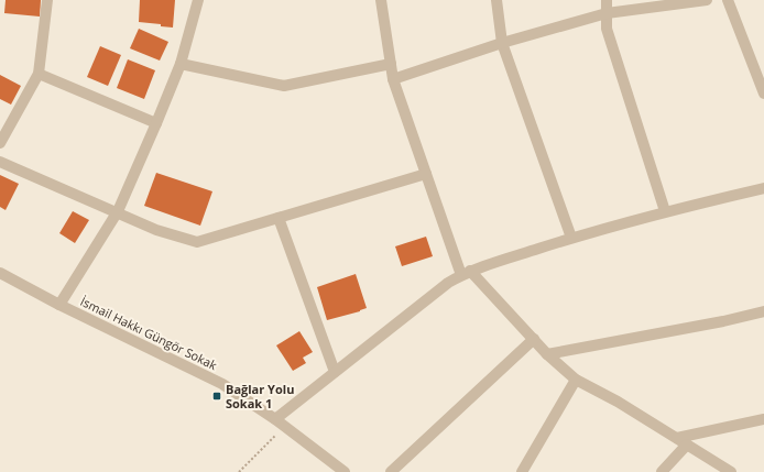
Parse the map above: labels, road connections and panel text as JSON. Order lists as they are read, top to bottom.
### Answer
{
  "streets": {
    "street": ["İsmail Hakkı Güngör Sokak"]
  },
  "places": {
    "transit": ["Bağlar Yolu Sokak 1"]
  }
}
